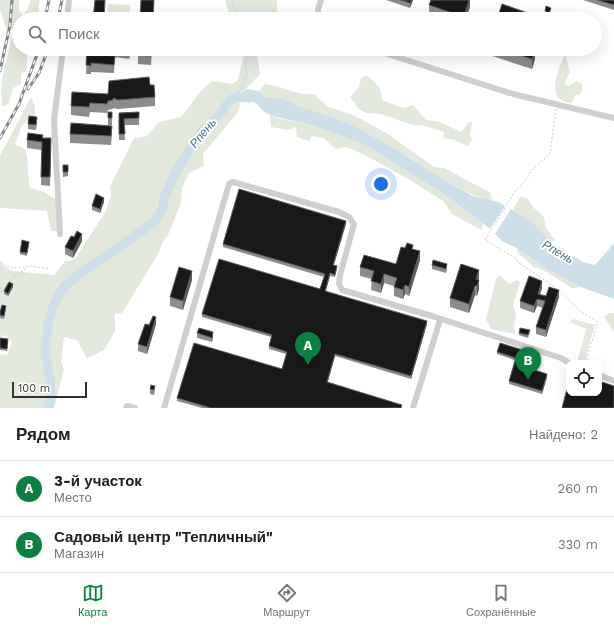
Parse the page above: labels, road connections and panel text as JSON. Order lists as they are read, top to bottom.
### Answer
{
  "water": ["Рпень"],
  "scale_bar": "100 m",
  "page": {
    "search": "Поиск",
    "pins": ["A", "B"],
    "scale": "100 m",
    "heading": ["Рядом", "Найдено: 2"],
    "list": [
      {
        "mark": "A",
        "name": "3-й участок",
        "note": "Место",
        "value": "260 m"
      },
      {
        "mark": "B",
        "name": "Садовый центр \"Тепличный\"",
        "note": "Магазин",
        "value": "330 m"
      }
    ],
    "nav": ["Карта", "Маршрут", "Сохранённые"]
  }
}
